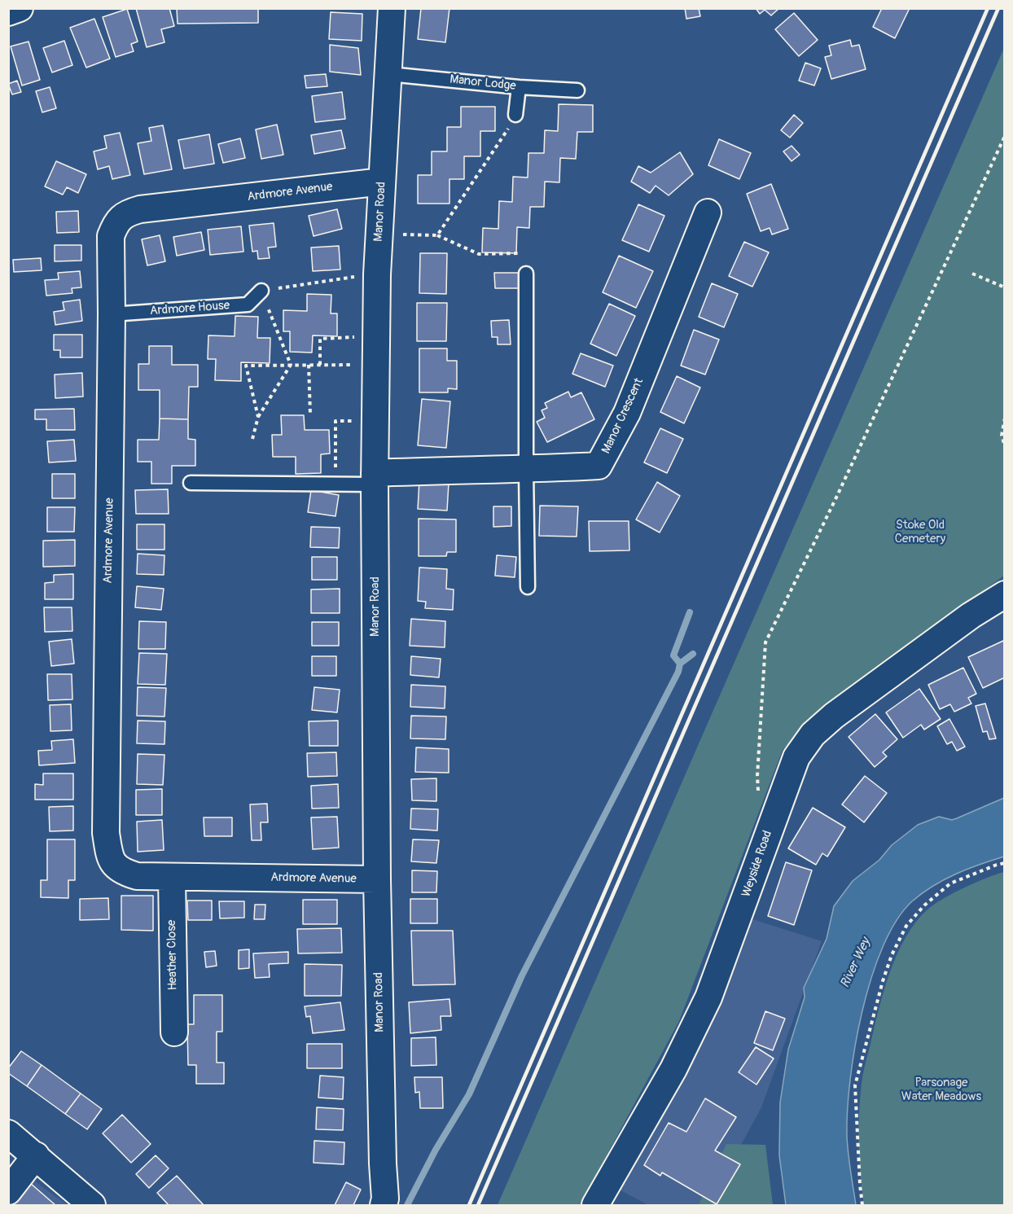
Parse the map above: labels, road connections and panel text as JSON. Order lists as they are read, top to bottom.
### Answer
{
  "streets": {
    "street": [
      "Ardmore Avenue",
      "Manor Road",
      "Manor Crescent",
      "Weyside Road",
      "Heather Close"
    ],
    "lane": ["Manor Lodge", "Ardmore House"]
  },
  "crossings": [
    ["Manor Lodge", "Manor Road"],
    ["Ardmore Avenue", "Manor Road"],
    ["Ardmore Avenue", "Ardmore House"],
    ["Ardmore Avenue", "Heather Close"],
    ["Manor Road", "Manor Crescent"]
  ],
  "water": ["River Wey"],
  "parks": ["Stoke Old Cemetery", "Parsonage Water Meadows"]
}
